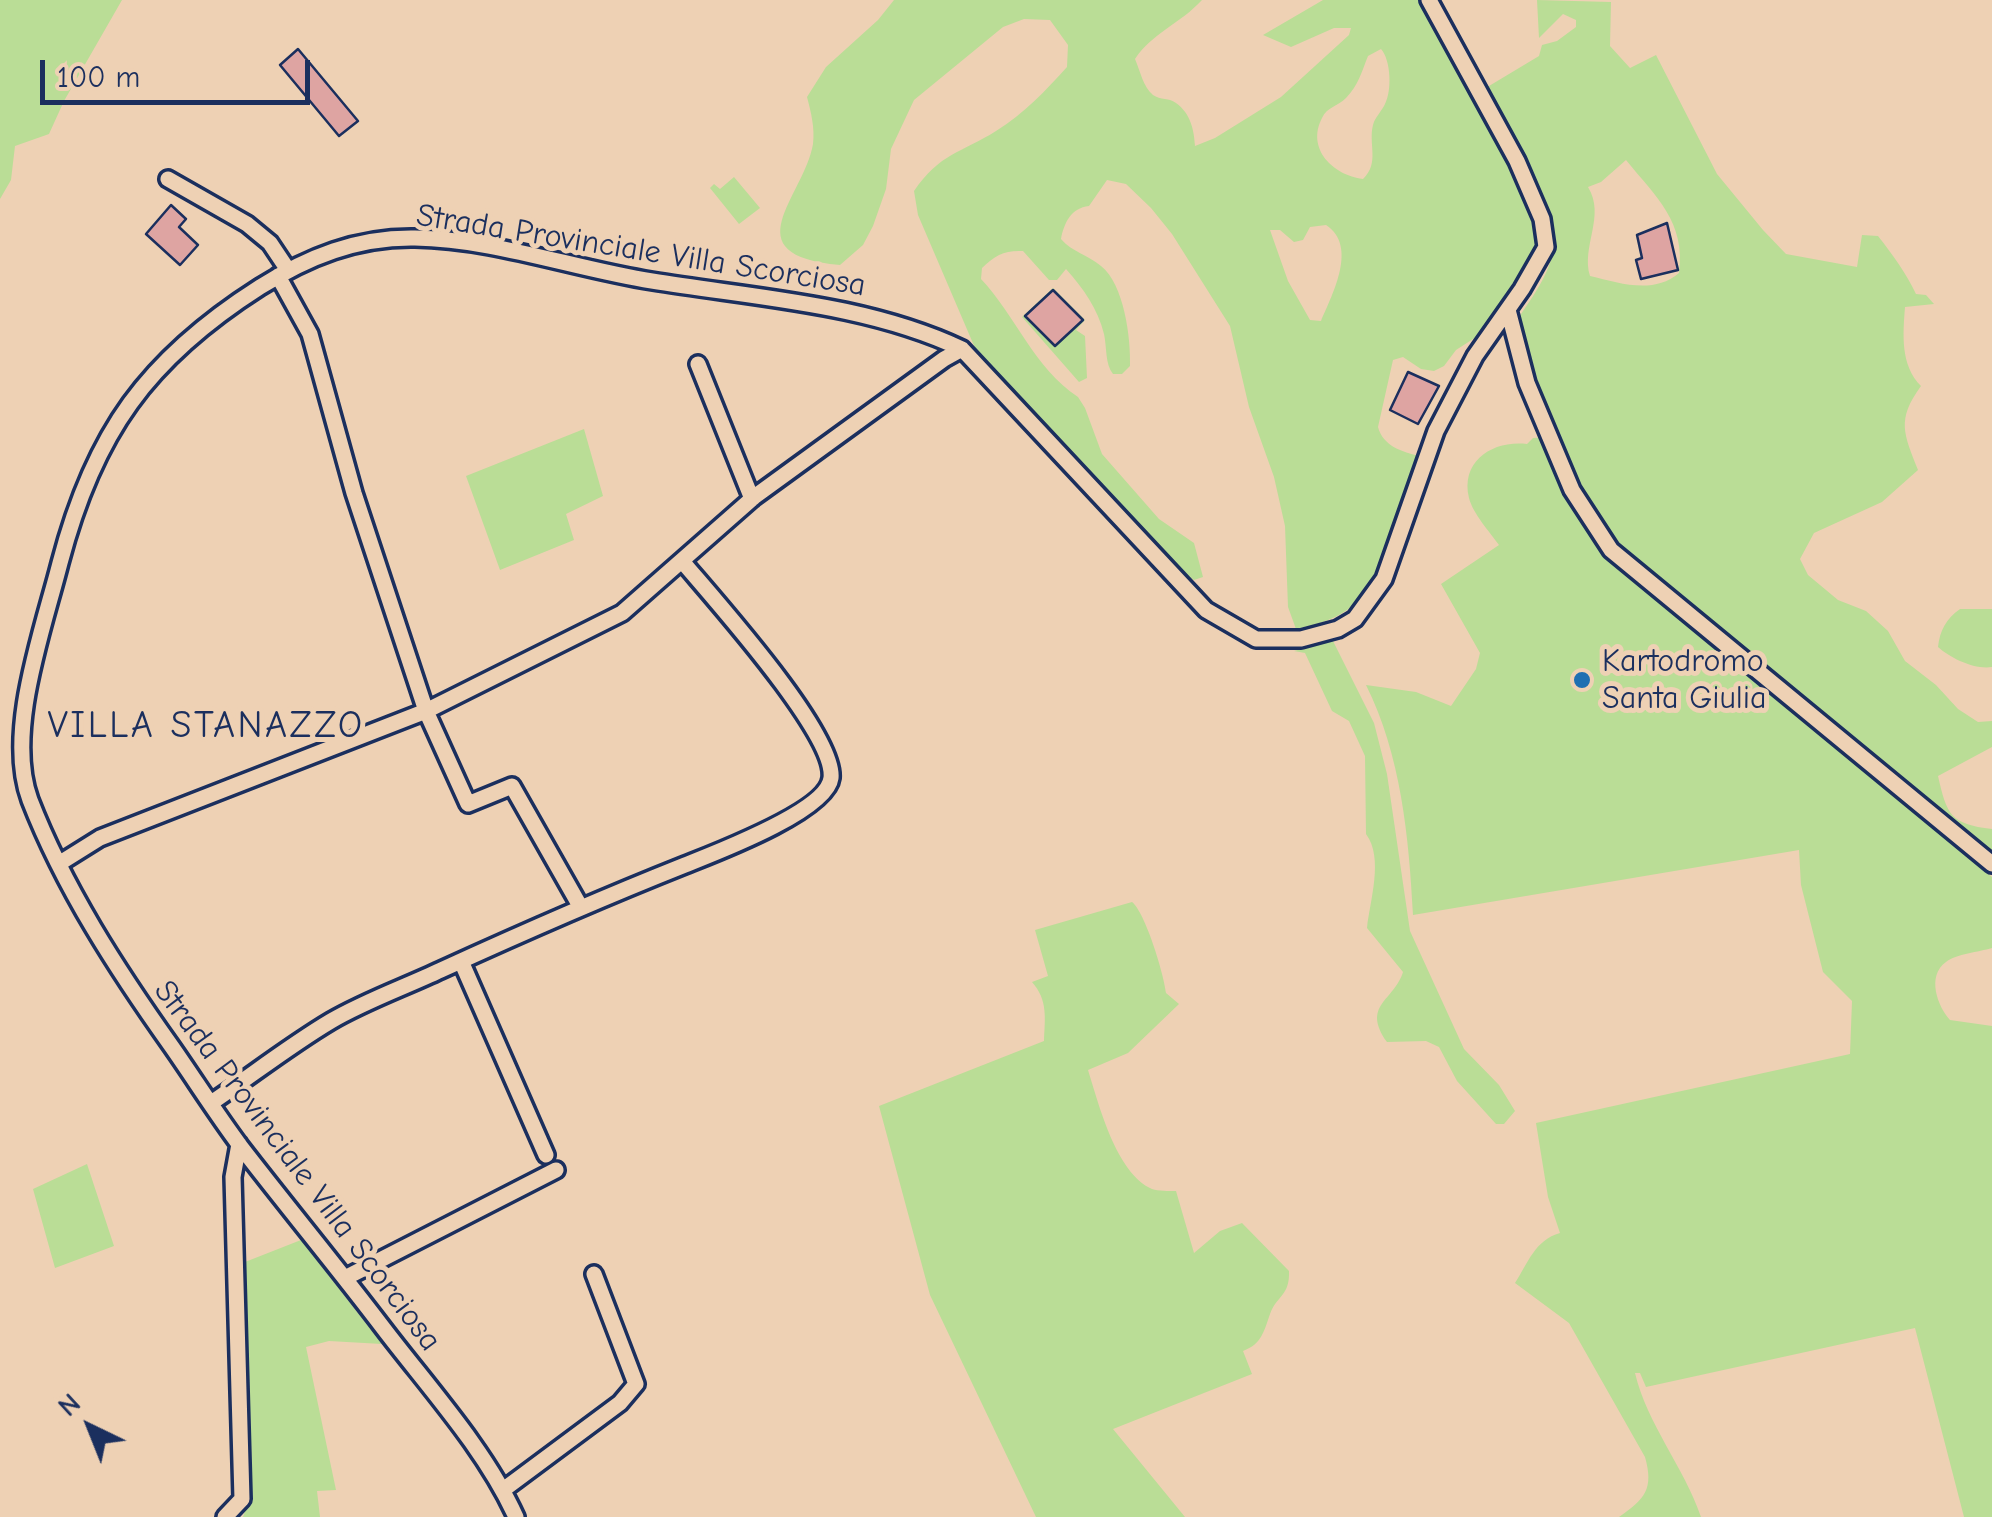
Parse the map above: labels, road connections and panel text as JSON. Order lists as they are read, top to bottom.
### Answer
{
  "streets": {
    "street": ["Strada Provinciale Villa Scorciosa"]
  },
  "districts": ["VILLA STANAZZO"],
  "places": ["Kartodromo Santa Giulia"],
  "scale_bar": "100 m",
  "north": "top left"
}
